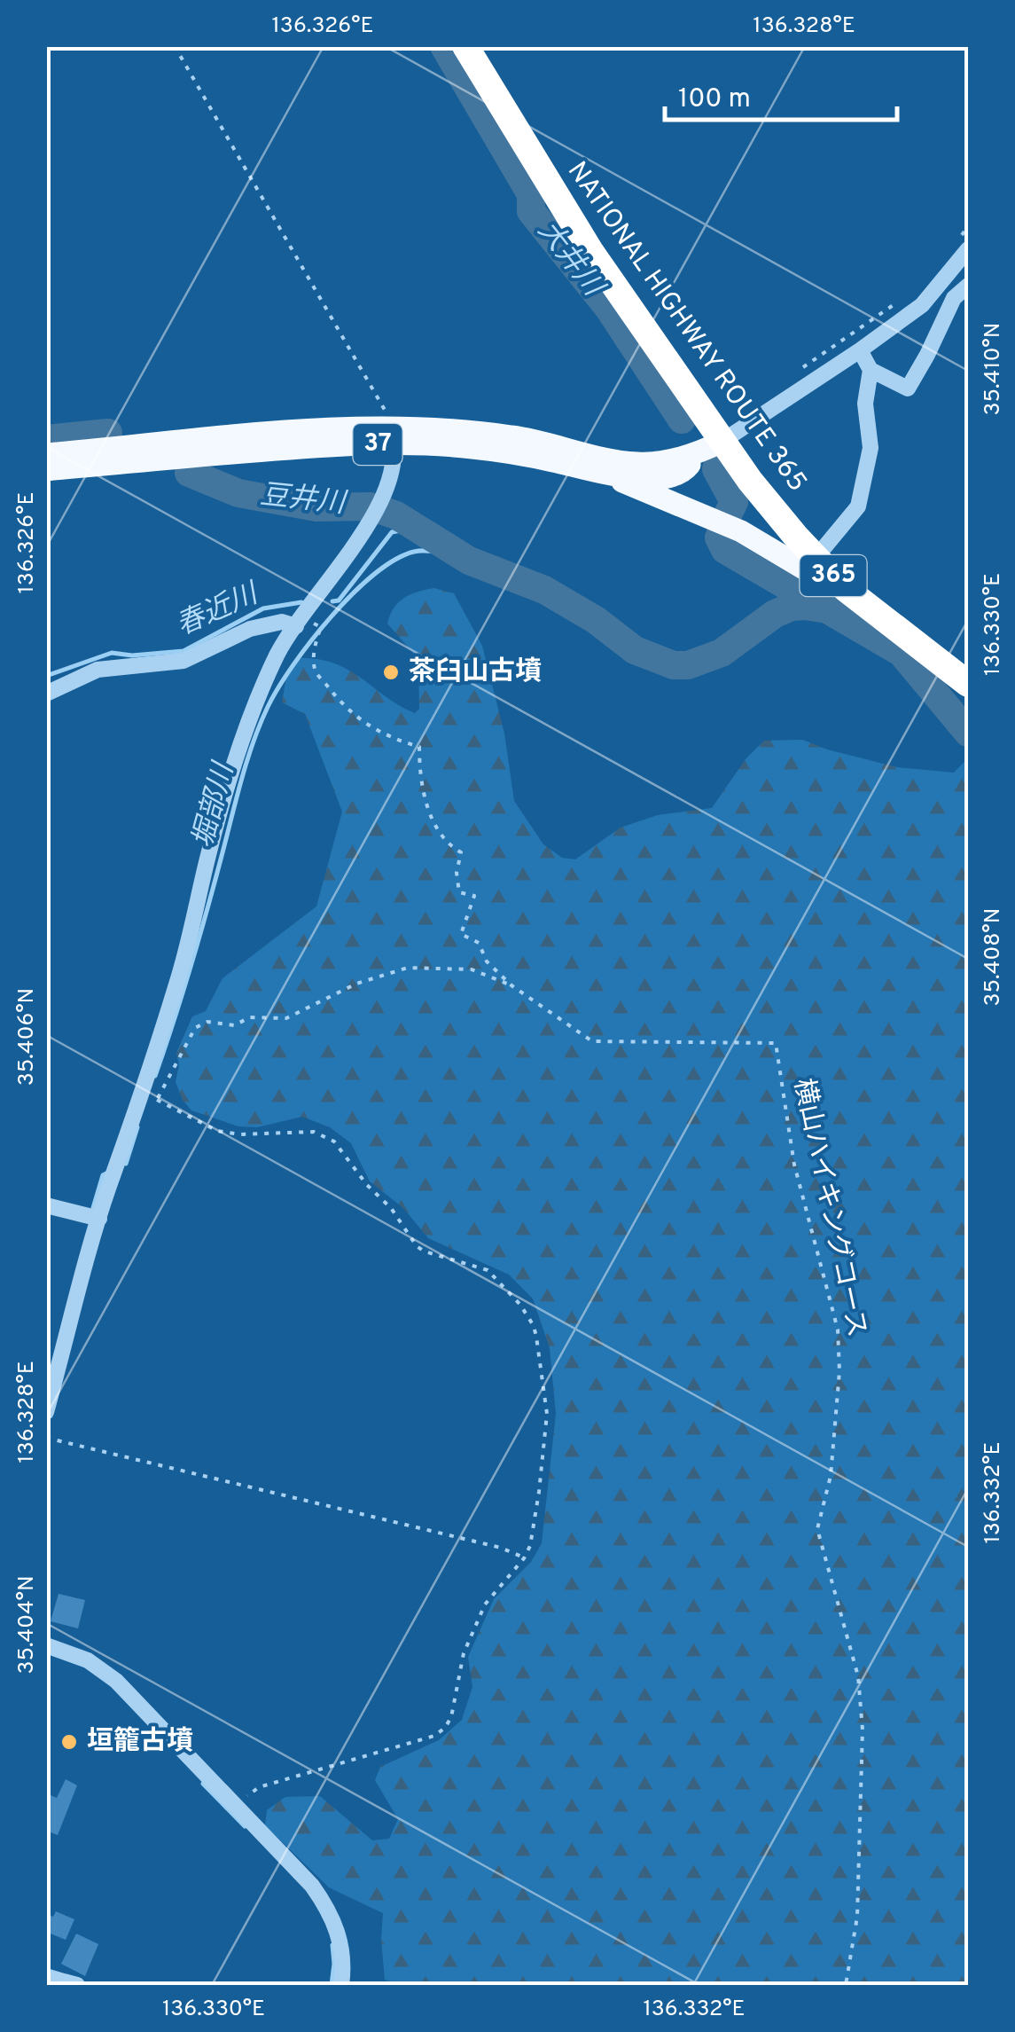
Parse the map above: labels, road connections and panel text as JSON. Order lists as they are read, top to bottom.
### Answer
{
  "streets": {
    "highway": ["NATIONAL HIGHWAY ROUTE 365", "365"],
    "main road": ["37"],
    "path": ["横山ハイキングコース"]
  },
  "crossings": [
    ["NATIONAL HIGHWAY ROUTE 365", "37"]
  ],
  "water": [
    "大井川",
    "豆井川",
    "春近川",
    "堀部川"
  ],
  "places": ["茶臼山古墳", "垣籠古墳"],
  "scale_bar": "100 m",
  "coordinates": [
    "136.326°E",
    "136.328°E",
    "35.410°N",
    "136.330°E",
    "35.408°N",
    "35.406°N",
    "136.332°E",
    "35.404°N"
  ]
}
